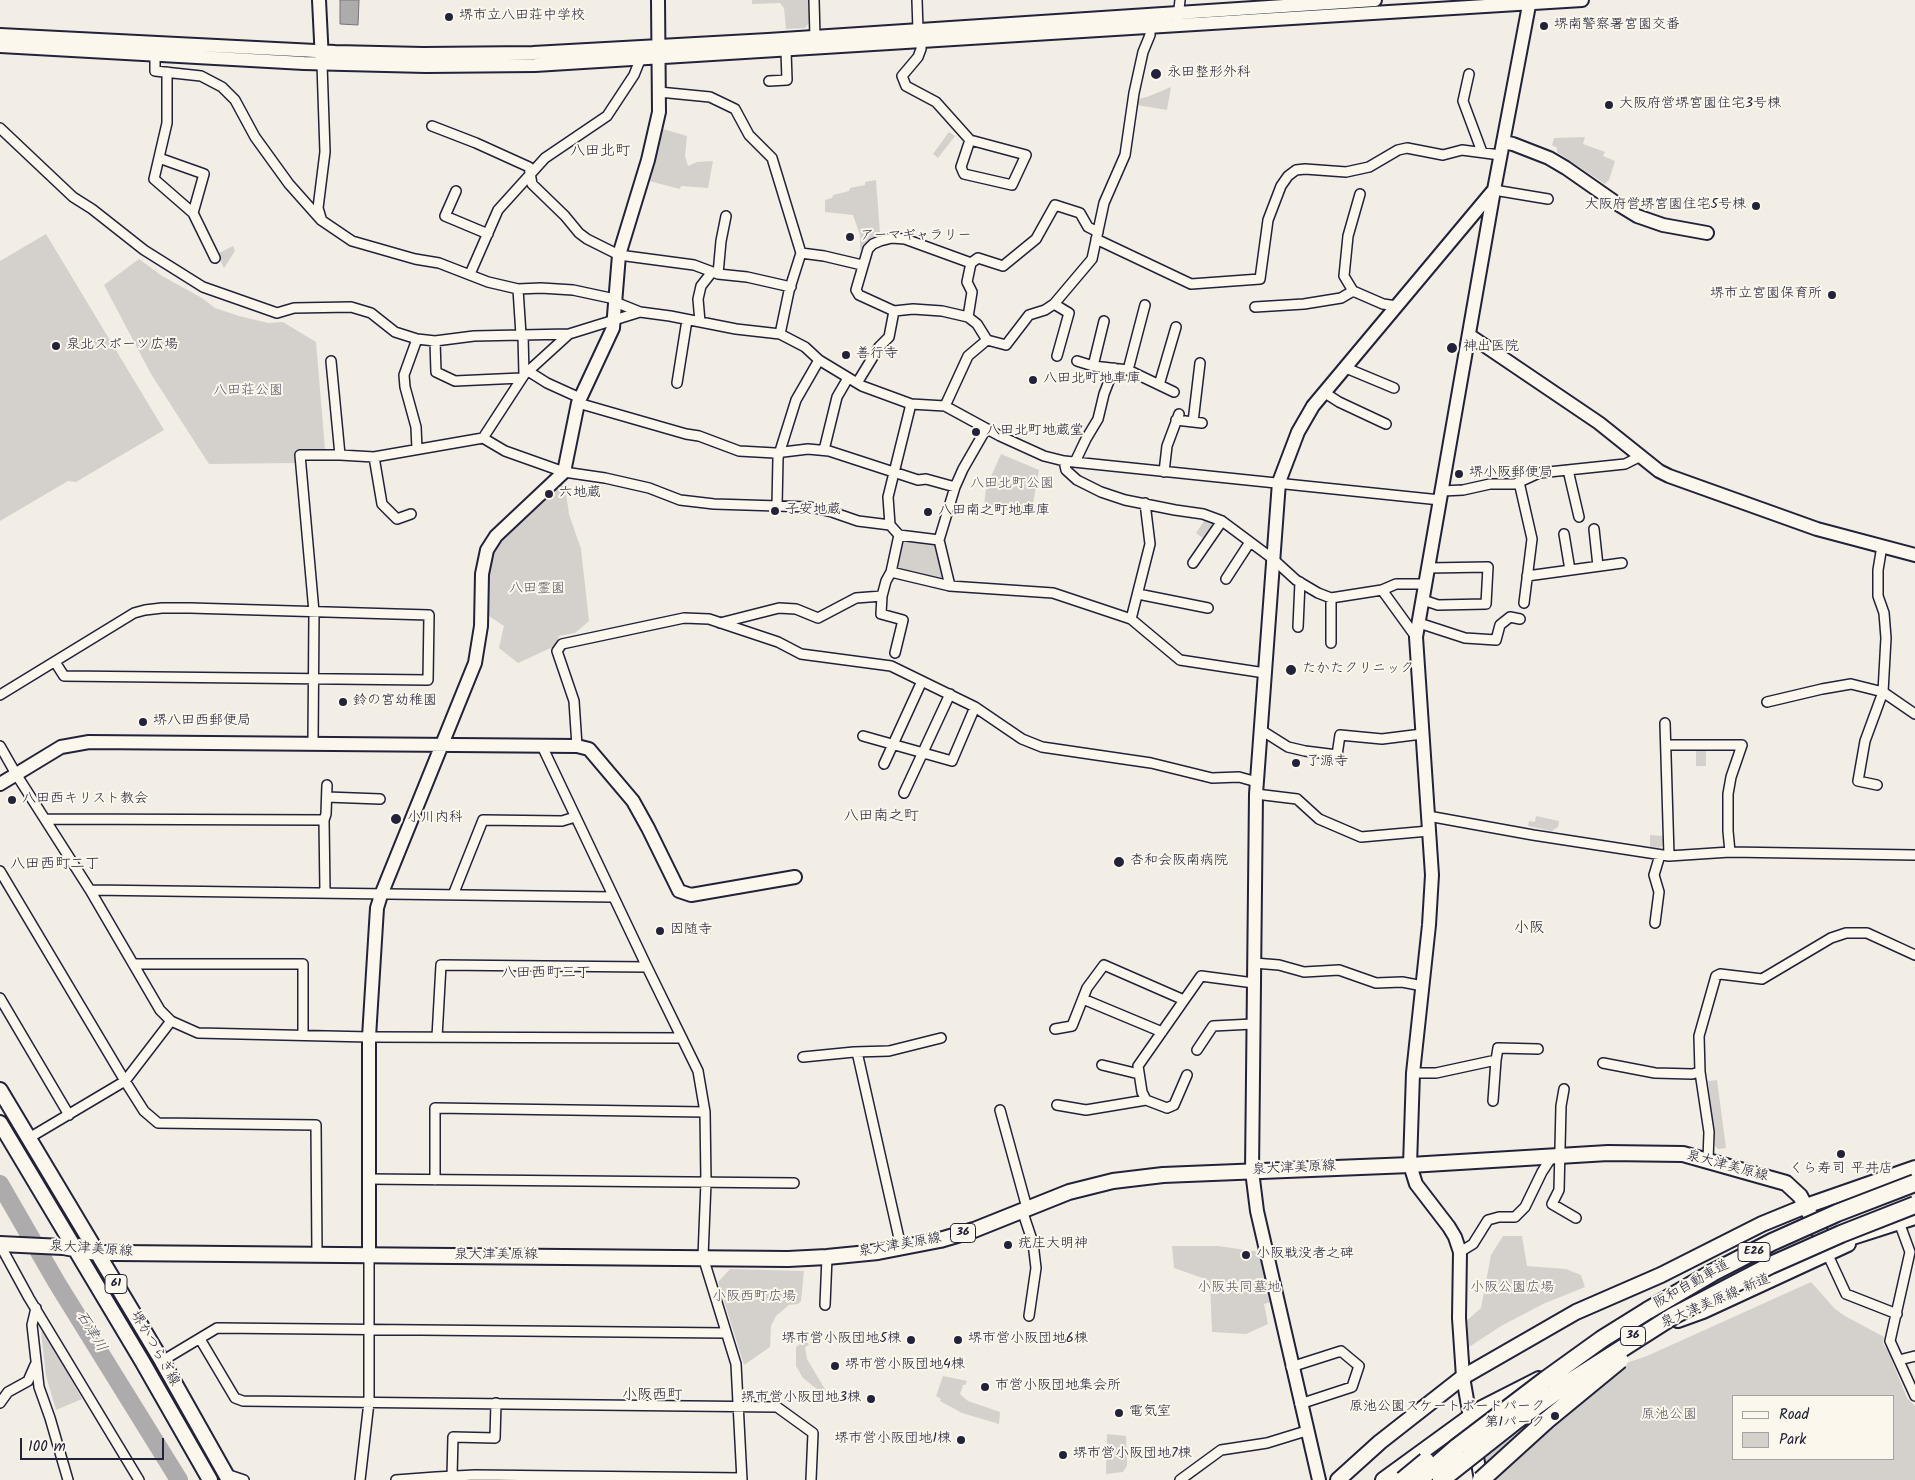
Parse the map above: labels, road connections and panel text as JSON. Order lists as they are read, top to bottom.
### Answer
{
  "streets": {
    "highway": ["E26", "阪和自動車道"],
    "main road": [
      "泉大津美原線",
      "36",
      "61",
      "泉大津美原線 新道",
      "堺かつらぎ線"
    ]
  },
  "crossings": [
    ["泉大津美原線", "泉大津美原線 新道"],
    ["泉大津美原線", "堺かつらぎ線"]
  ],
  "districts": [
    "八田北町",
    "八田南之町",
    "八田西町二丁",
    "小阪",
    "八田西町三丁",
    "小阪西町"
  ],
  "water": ["石津川"],
  "parks": [
    "八田荘公園",
    "八田北町公園",
    "八田霊園",
    "小阪共同墓地",
    "小阪公園広場",
    "小阪西町広場",
    "原池公園"
  ],
  "places": [
    "堺市立八田荘中学校",
    "堺南警察署宮園交番",
    "永田整形外科",
    "大阪府営堺宮園住宅3号棟",
    "大阪府営堺宮園住宅5号棟",
    "アーマギャラリー",
    "堺市立宮園保育所",
    "泉北スポーツ広場",
    "神出医院",
    "善行寺",
    "八田北町地車庫",
    "八田北町地蔵堂",
    "堺小阪郵便局",
    "六地蔵",
    "子安地蔵",
    "八田南之町地車庫",
    "たかたクリニック",
    "鈴の宮幼稚園",
    "堺八田西郵便局",
    "了源寺",
    "八田西キリスト教会",
    "小川内科",
    "杏和会阪南病院",
    "因随寺",
    "くら寿司 平井店",
    "疣庄大明神",
    "小阪戦没者之碑",
    "堺市営小阪団地5棟",
    "堺市営小阪団地6棟",
    "堺市営小阪団地4棟",
    "市営小阪団地集会所",
    "堺市営小阪団地3棟",
    "電気室",
    "原池公園スケートボードパーク 第1パーク",
    "堺市営小阪団地1棟",
    "堺市営小阪団地7棟"
  ],
  "legend": ["Road", "Park"],
  "scale_bar": "100 m"
}
